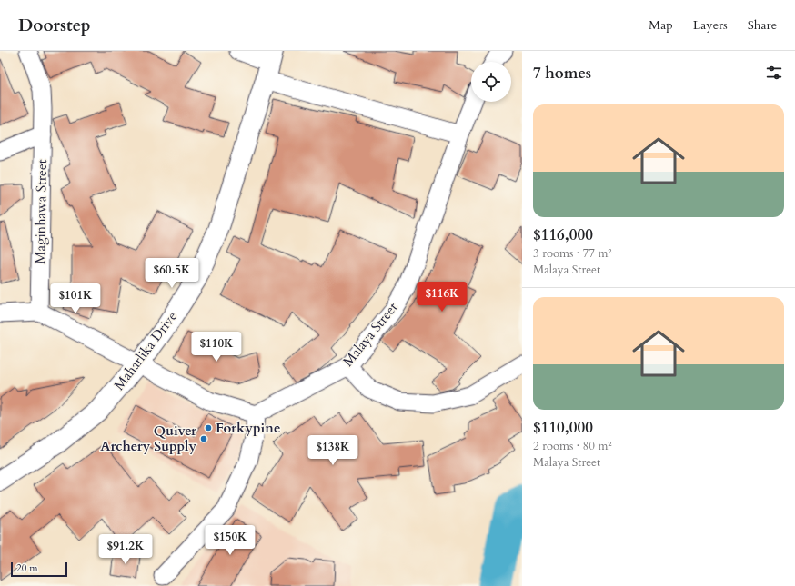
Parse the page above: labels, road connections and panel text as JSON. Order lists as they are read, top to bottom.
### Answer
{
  "streets": {
    "street": ["Maginhawa Street", "Malaya Street", "Maharlika Drive"]
  },
  "places": ["Forkypine", "Quiver Archery Supply"],
  "scale_bar": "20 m",
  "page": {
    "header": "Doorstep",
    "nav": ["Map", "Layers", "Share"],
    "heading": "7 homes",
    "list": [
      {
        "name": "$116,000",
        "note": "3 rooms · 77 m² · Malaya Street"
      },
      {
        "name": "$110,000",
        "note": "2 rooms · 80 m² · Malaya Street"
      }
    ],
    "price": [
      "$60.5K",
      "$116K",
      "$101K",
      "$110K",
      "$138K",
      "$150K",
      "$91.2K"
    ],
    "scale": "20 m"
  }
}
